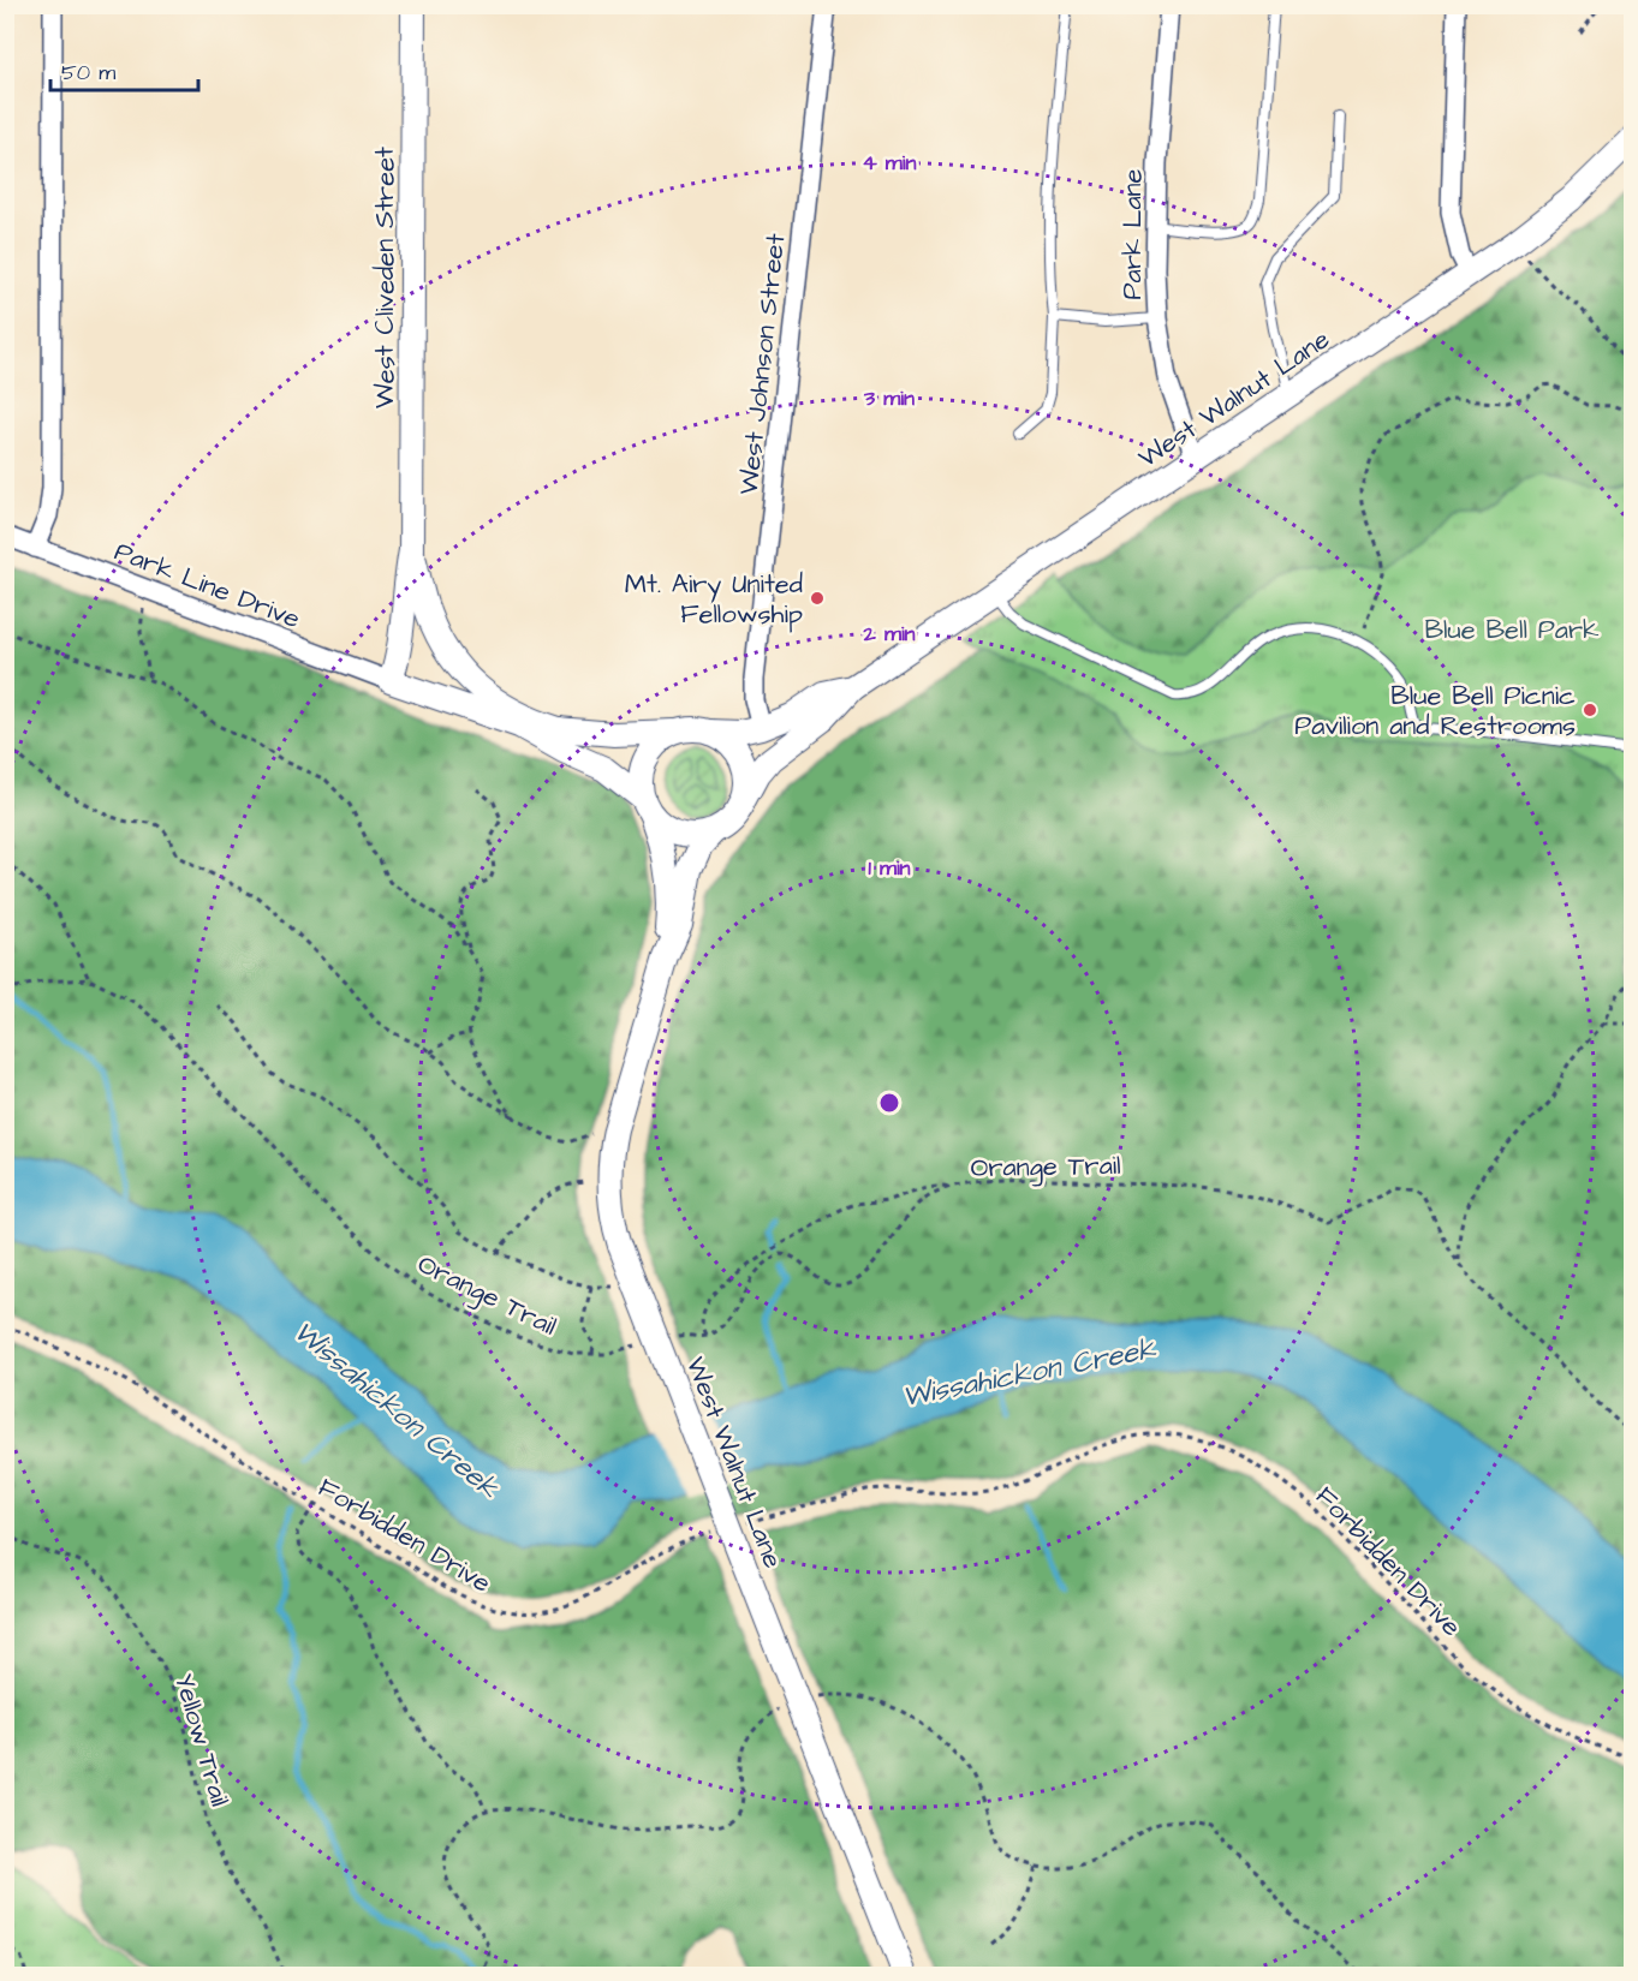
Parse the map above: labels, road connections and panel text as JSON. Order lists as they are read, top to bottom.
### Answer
{
  "streets": {
    "street": [
      "Park Lane",
      "West Cliveden Street",
      "West Johnson Street",
      "West Walnut Lane",
      "Park Line Drive"
    ],
    "path": ["Orange Trail", "Forbidden Drive", "Yellow Trail"]
  },
  "crossings": [
    ["Park Lane", "West Walnut Lane"],
    ["West Cliveden Street", "Park Line Drive"],
    ["West Johnson Street", "West Walnut Lane"]
  ],
  "water": ["Wissahickon Creek"],
  "parks": ["Blue Bell Park"],
  "places": ["Mt. Airy United Fellowship", "Blue Bell Picnic Pavilion and Restrooms"],
  "scale_bar": "50 m",
  "rings": [
    "4 min",
    "3 min",
    "2 min",
    "1 min"
  ]
}
